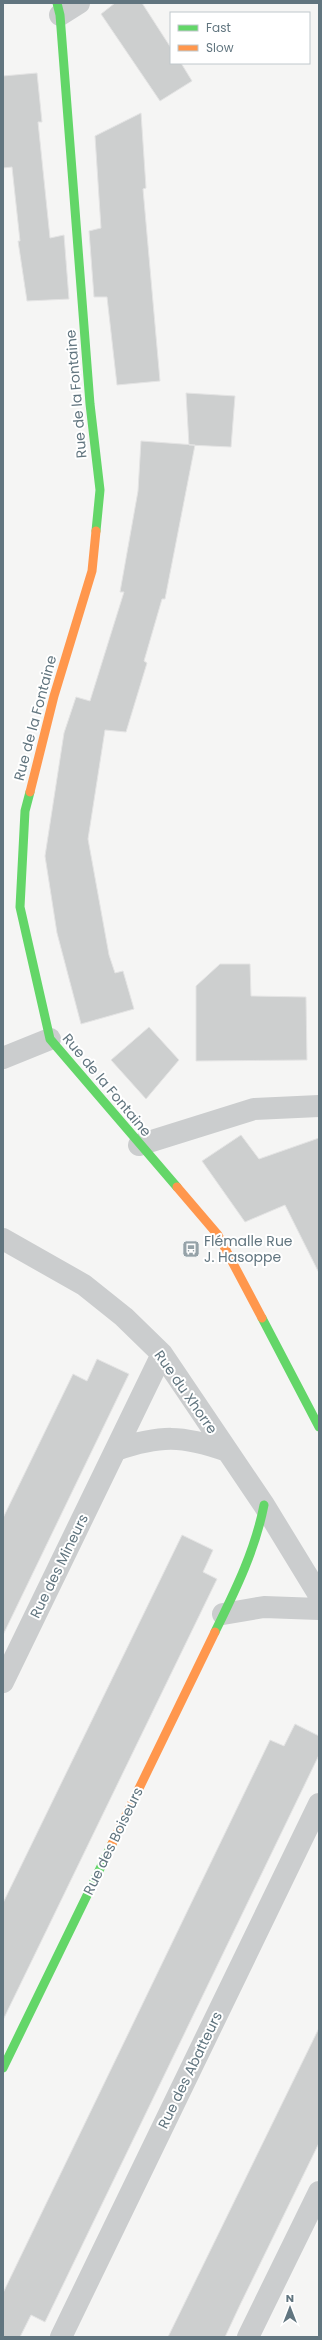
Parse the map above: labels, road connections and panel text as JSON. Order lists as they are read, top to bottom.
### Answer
{
  "streets": {
    "street": [
      "Rue de la Fontaine",
      "Rue du Xhorre",
      "Rue des Mineurs",
      "Rue des Boiseurs",
      "Rue des Abatteurs"
    ]
  },
  "crossings": [
    ["Rue du Xhorre", "Rue des Mineurs"],
    ["Rue du Xhorre", "Rue des Boiseurs"]
  ],
  "places": {
    "bus stop": ["Flémalle Rue J. Hasoppe"]
  },
  "legend": ["Fast", "Slow"],
  "north": "top"
}
